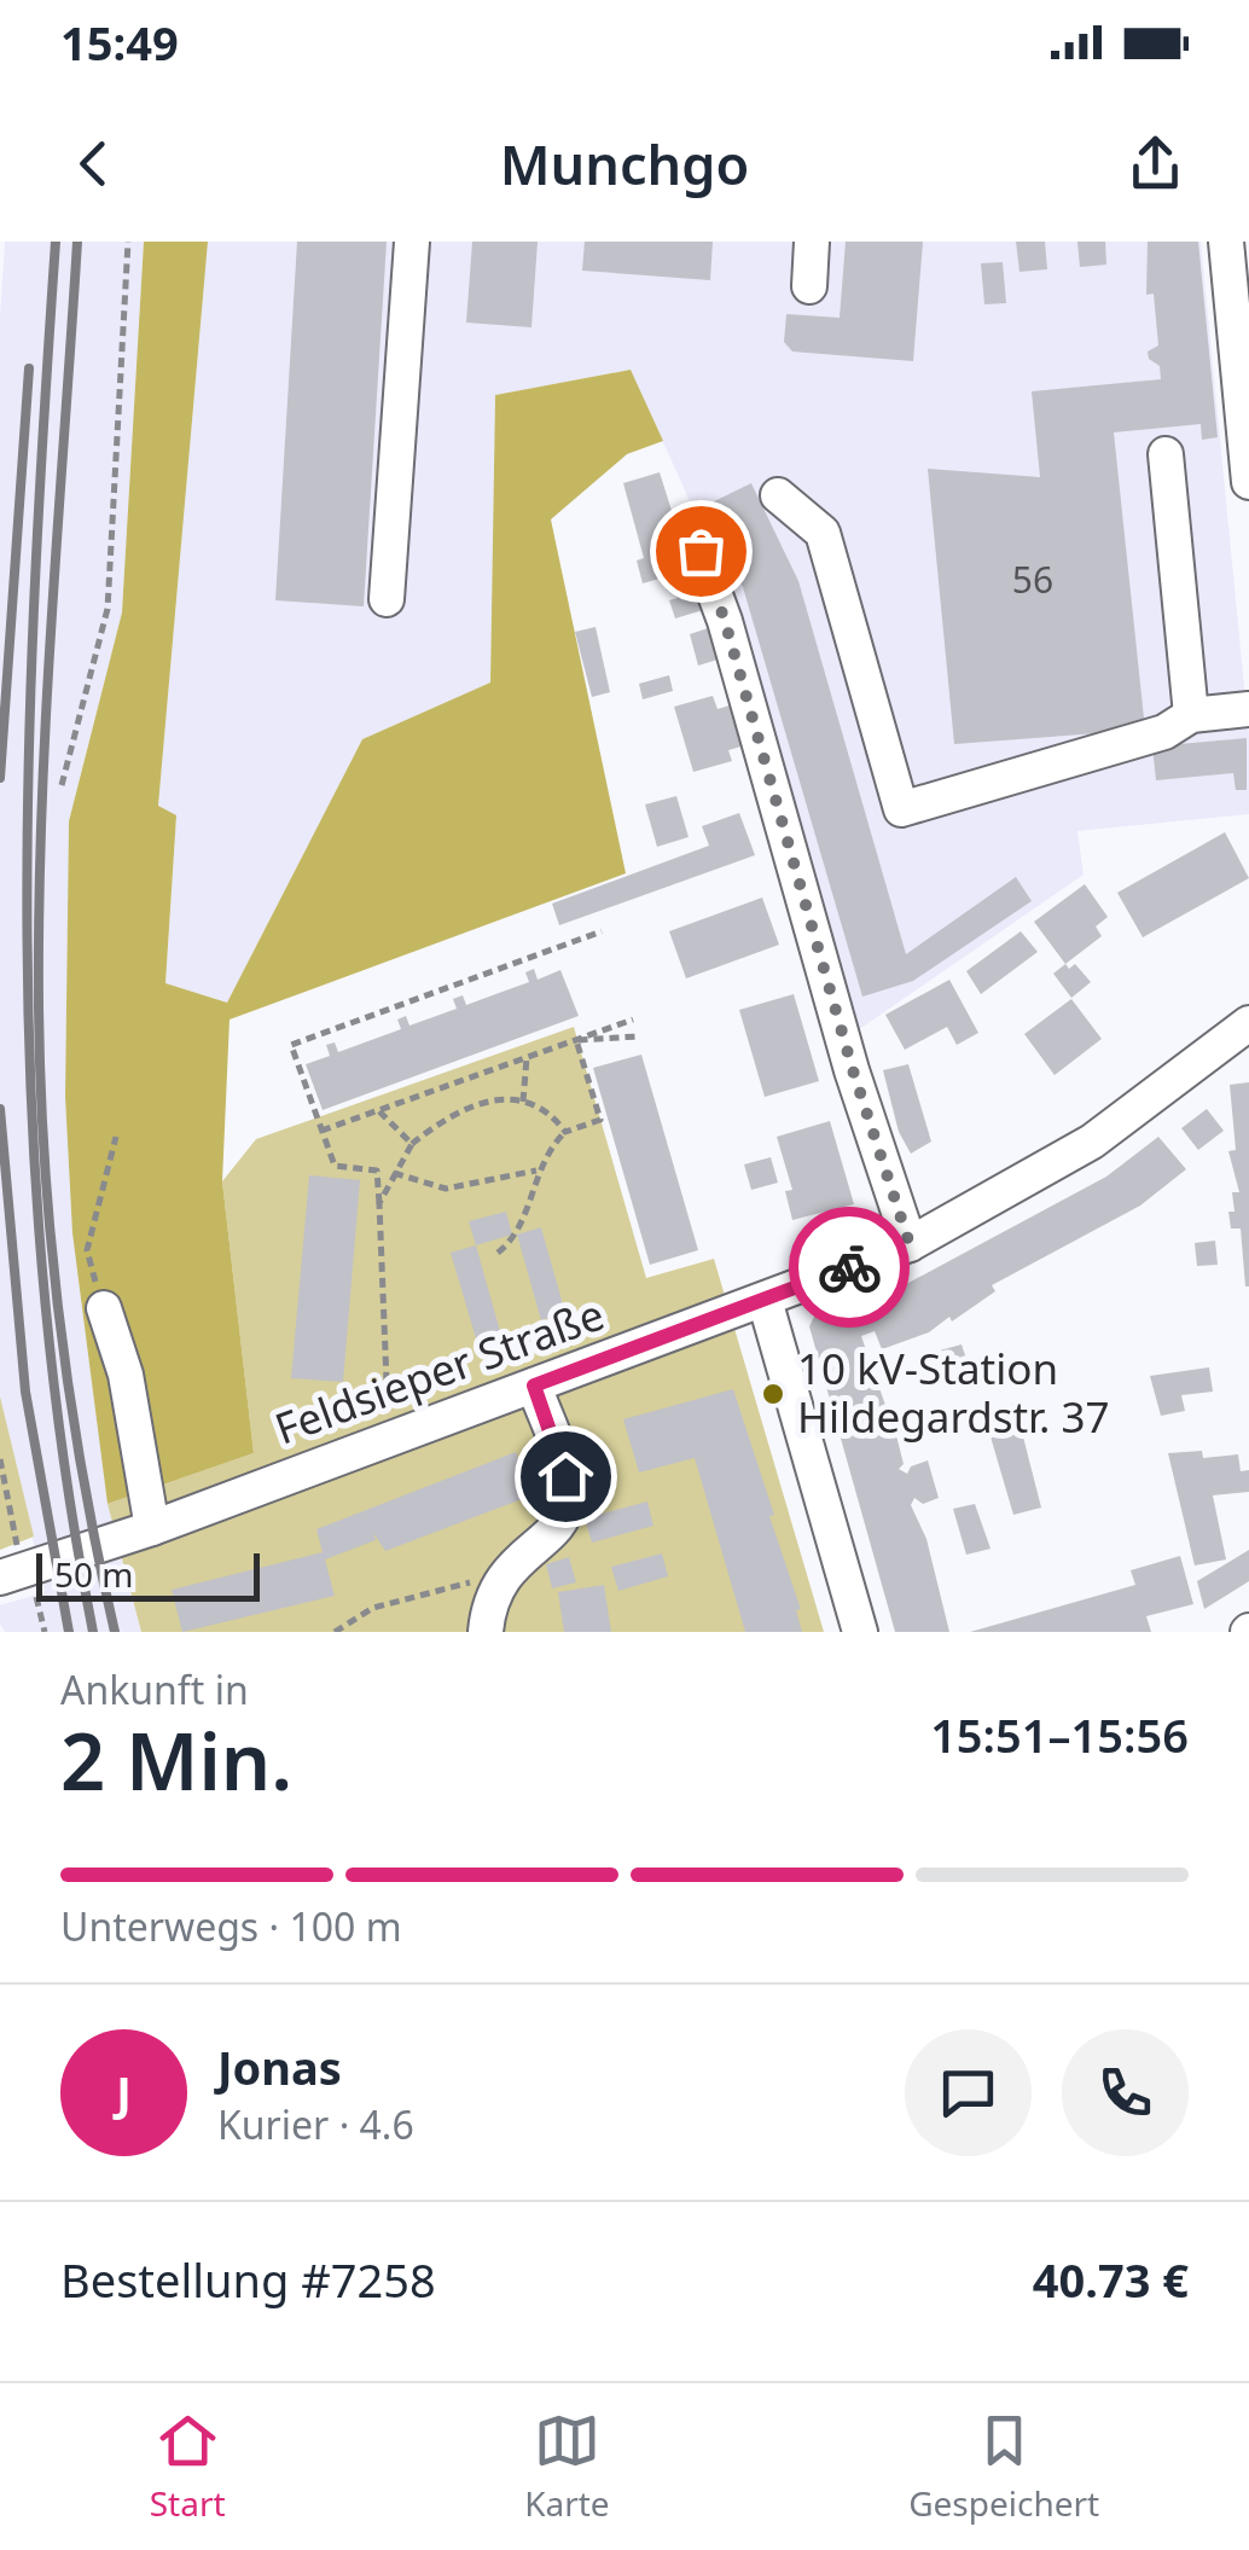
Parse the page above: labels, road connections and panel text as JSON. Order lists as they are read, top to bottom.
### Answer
{
  "streets": {
    "street": ["Feldsieper Straße"]
  },
  "places": ["10 kV-Station Hildegardstr. 37"],
  "house_numbers": ["56"],
  "scale_bar": "50 m",
  "page": {
    "status": "15:49",
    "header": "Munchgo",
    "scale": "50 m",
    "heading": ["2 Min.", "Ankunft in", "15:51–15:56"],
    "panel": [
      "Jonas",
      "Kurier · 4.6",
      "Bestellung #7258",
      "40.73 €"
    ],
    "bar": "Unterwegs · 100 m",
    "round": "J",
    "tabs": ["Start", "Karte", "Gespeichert"]
  }
}
